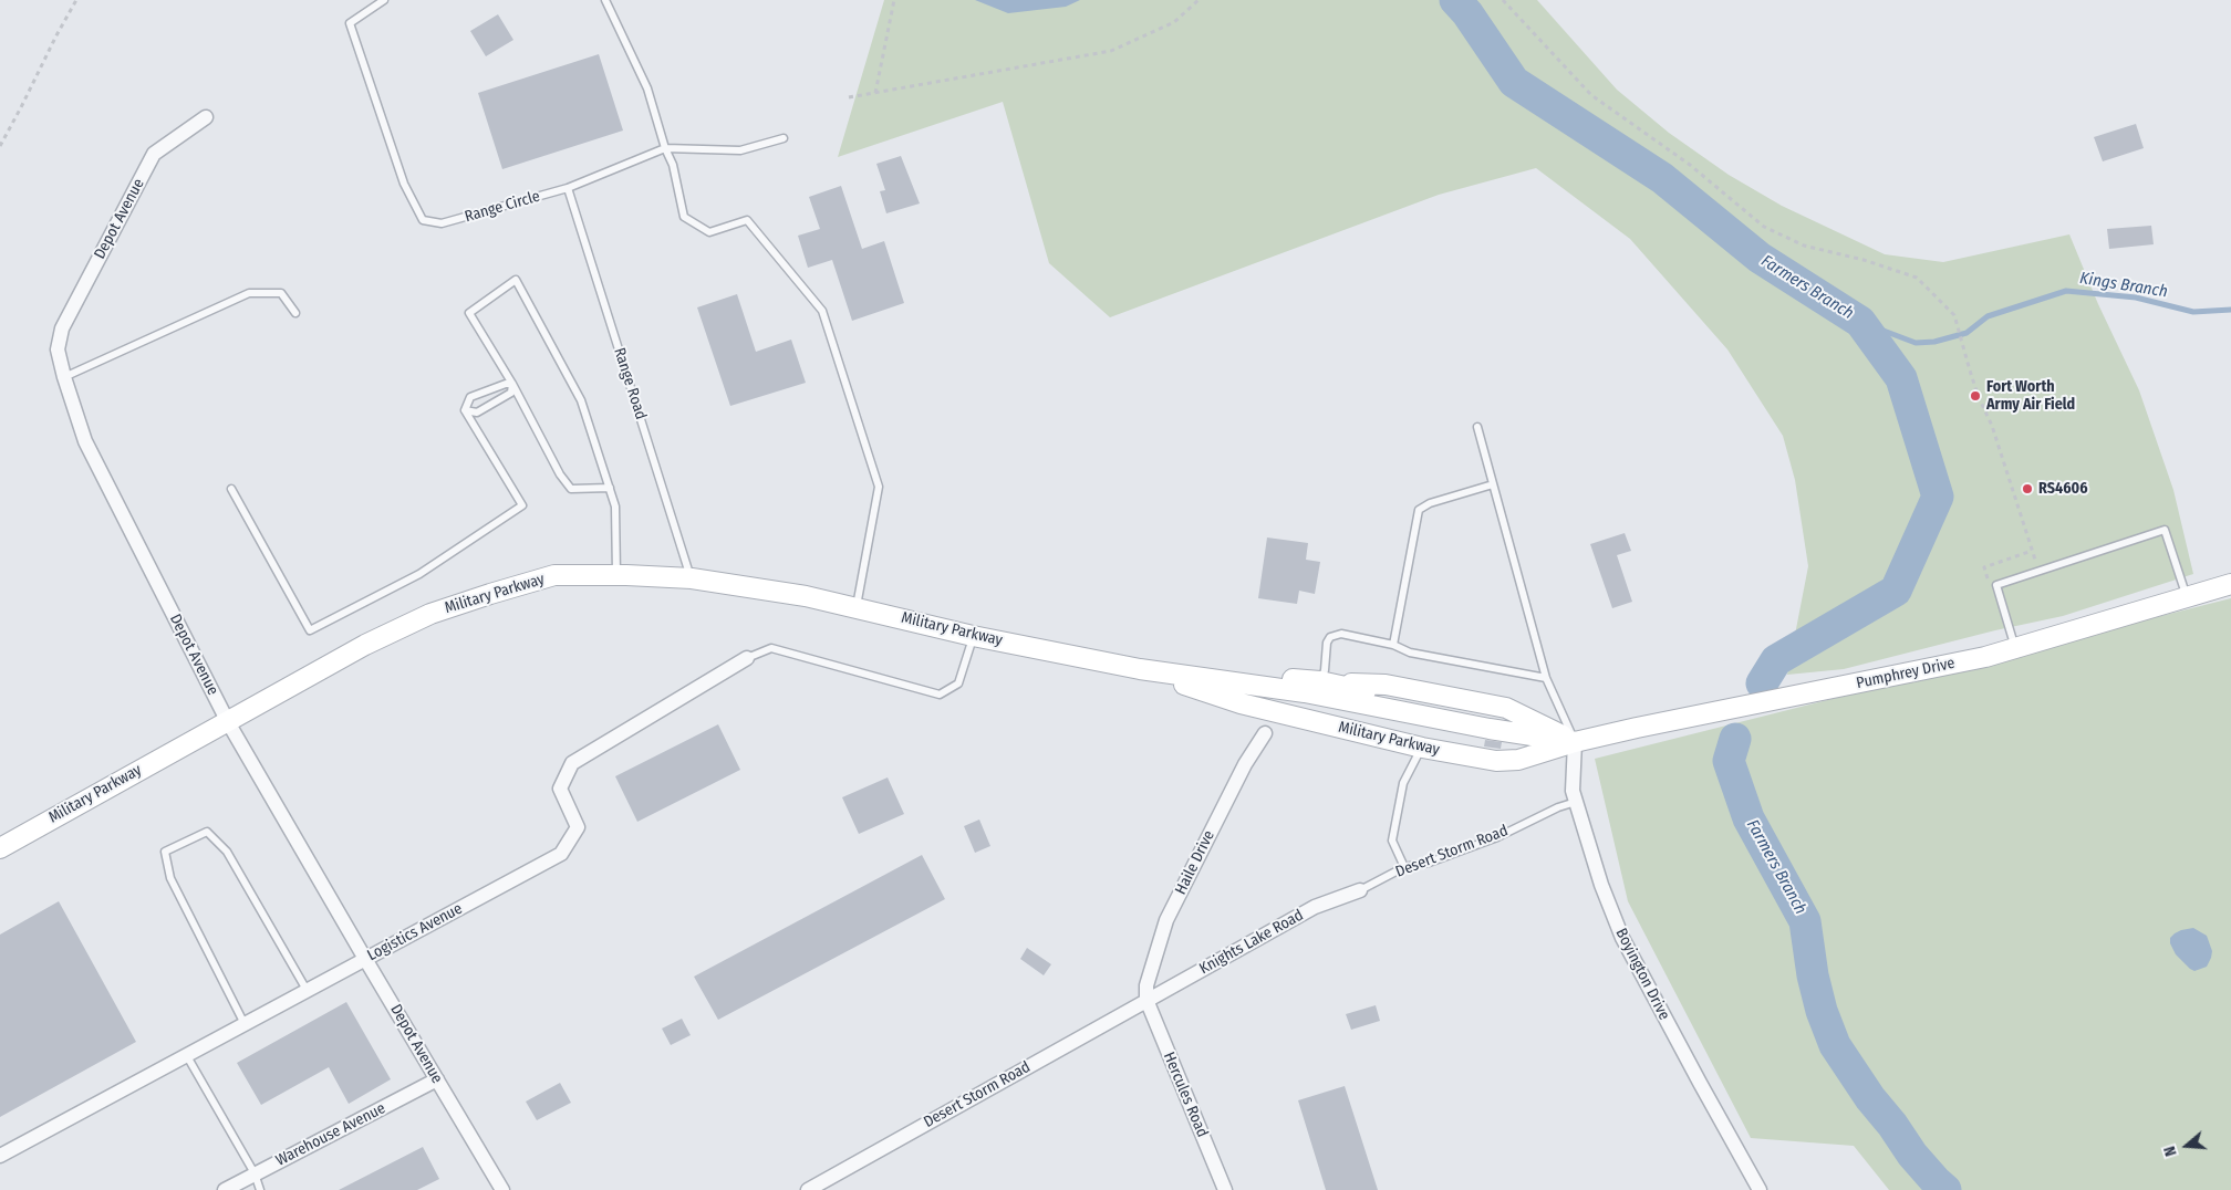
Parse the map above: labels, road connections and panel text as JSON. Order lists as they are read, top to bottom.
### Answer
{
  "streets": {
    "street": [
      "Depot Avenue",
      "Military Parkway",
      "Pumphrey Drive",
      "Desert Storm Road",
      "Haile Drive",
      "Logistics Avenue",
      "Knights Lake Road",
      "Boyington Drive",
      "Hercules Road",
      "Warehouse Avenue"
    ],
    "lane": ["Range Circle", "Range Road"]
  },
  "crossings": [
    ["Range Circle", "Range Road"],
    ["Depot Avenue", "Military Parkway"],
    ["Depot Avenue", "Logistics Avenue"],
    ["Depot Avenue", "Warehouse Avenue"],
    ["Range Road", "Military Parkway"],
    ["Military Parkway", "Pumphrey Drive"],
    ["Military Parkway", "Boyington Drive"],
    ["Pumphrey Drive", "Boyington Drive"],
    ["Desert Storm Road", "Haile Drive"],
    ["Desert Storm Road", "Knights Lake Road"],
    ["Desert Storm Road", "Boyington Drive"],
    ["Desert Storm Road", "Hercules Road"],
    ["Haile Drive", "Knights Lake Road"],
    ["Haile Drive", "Hercules Road"],
    ["Knights Lake Road", "Hercules Road"]
  ],
  "water": ["Kings Branch", "Farmers Branch"],
  "places": ["Fort Worth Army Air Field", "RS4606"],
  "north": "left"
}
